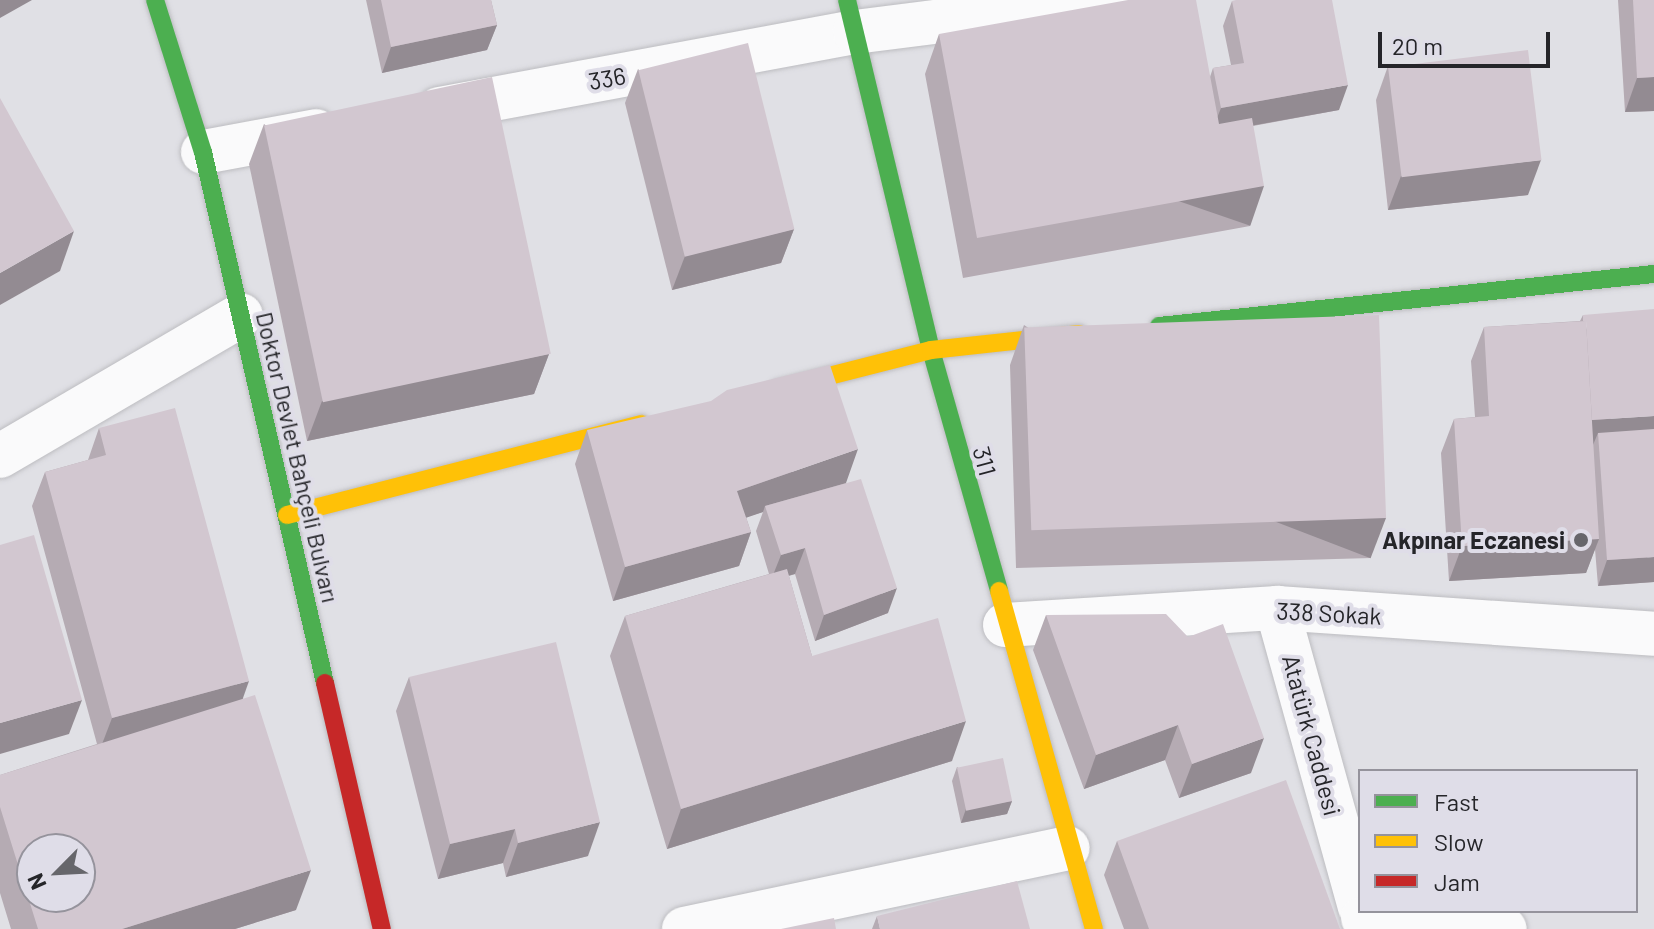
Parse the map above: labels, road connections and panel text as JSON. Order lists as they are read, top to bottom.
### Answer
{
  "streets": {
    "street": [
      "336",
      "Doktor Devlet Bahçeli Bulvarı",
      "311",
      "338 Sokak",
      "Atatürk Caddesi"
    ]
  },
  "crossings": [
    ["336", "311"],
    ["311", "338 Sokak"],
    ["338 Sokak", "Atatürk Caddesi"]
  ],
  "places": ["Akpınar Eczanesi"],
  "legend": ["Fast", "Slow", "Jam"],
  "scale_bar": "20 m",
  "north": "bottom left"
}
